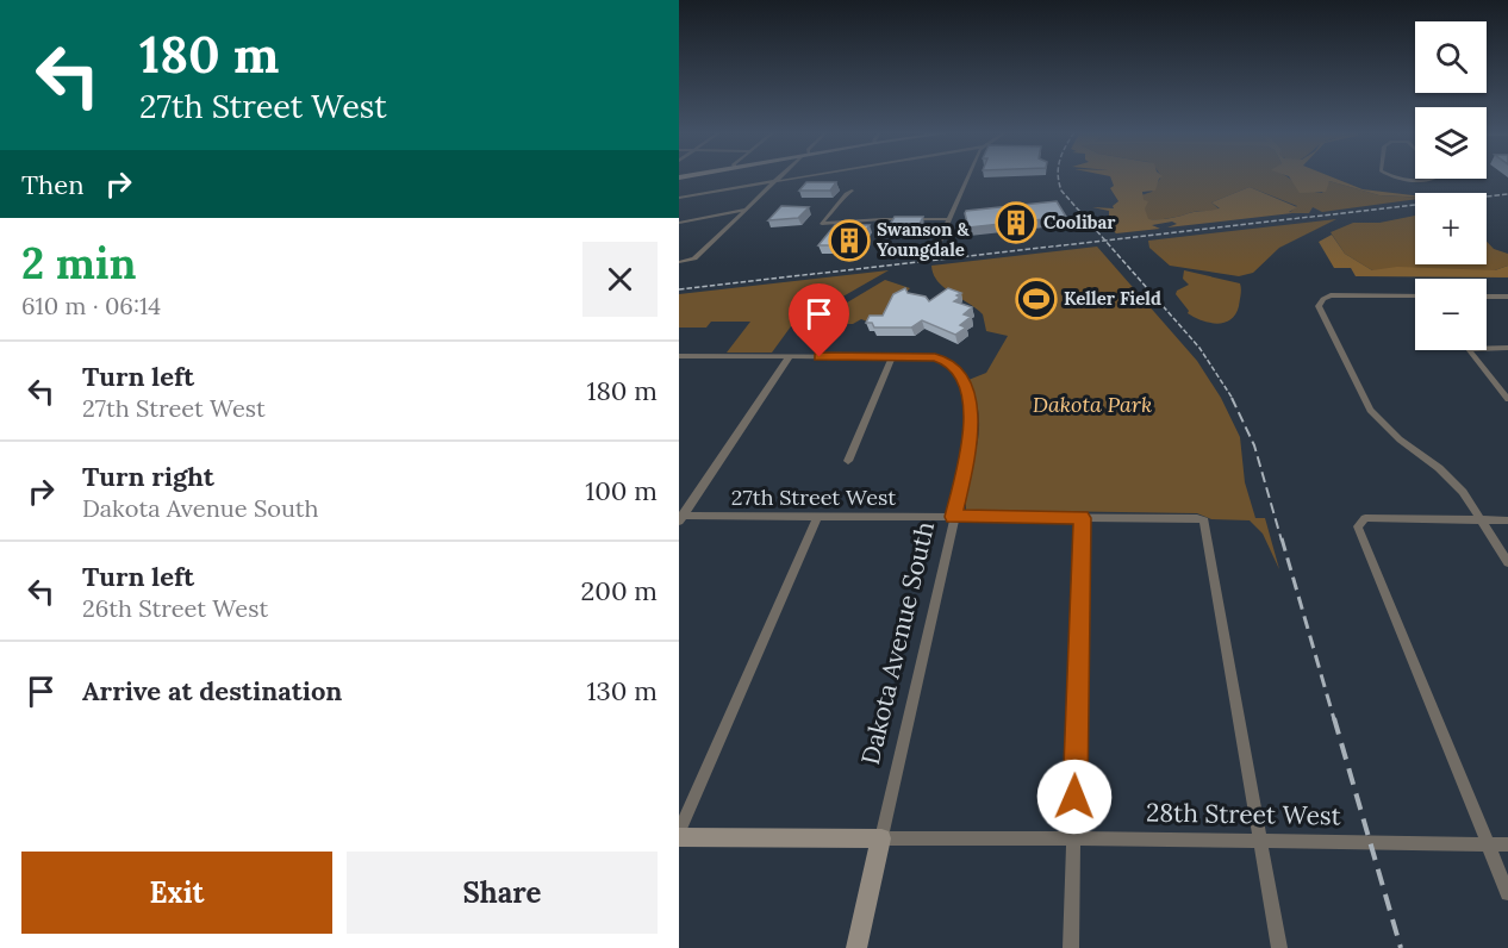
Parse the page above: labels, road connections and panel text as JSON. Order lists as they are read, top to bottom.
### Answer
{
  "streets": {
    "street": ["27th Street West", "Dakota Avenue South", "28th Street West"]
  },
  "crossings": [
    ["27th Street West", "Dakota Avenue South"],
    ["27th Street West", "28th Street West"],
    ["Dakota Avenue South", "28th Street West"]
  ],
  "parks": ["Dakota Park"],
  "places": {
    "building": ["Coolibar", "Swanson & Youngdale"],
    "sports": ["Keller Field"]
  },
  "page": {
    "turn": ["180 m", "27th Street West"],
    "map_buttons": ["+", "−"],
    "then": "Then",
    "heading": ["2 min", "610 m · 06:14"],
    "list": [
      {
        "name": "Turn left",
        "note": "27th Street West",
        "value": "180 m"
      },
      {
        "name": "Turn right",
        "note": "Dakota Avenue South",
        "value": "100 m"
      },
      {
        "name": "Turn left",
        "note": "26th Street West",
        "value": "200 m"
      },
      {
        "name": "Arrive at destination",
        "value": "130 m"
      }
    ],
    "buttons": ["Exit", "Share"]
  }
}
